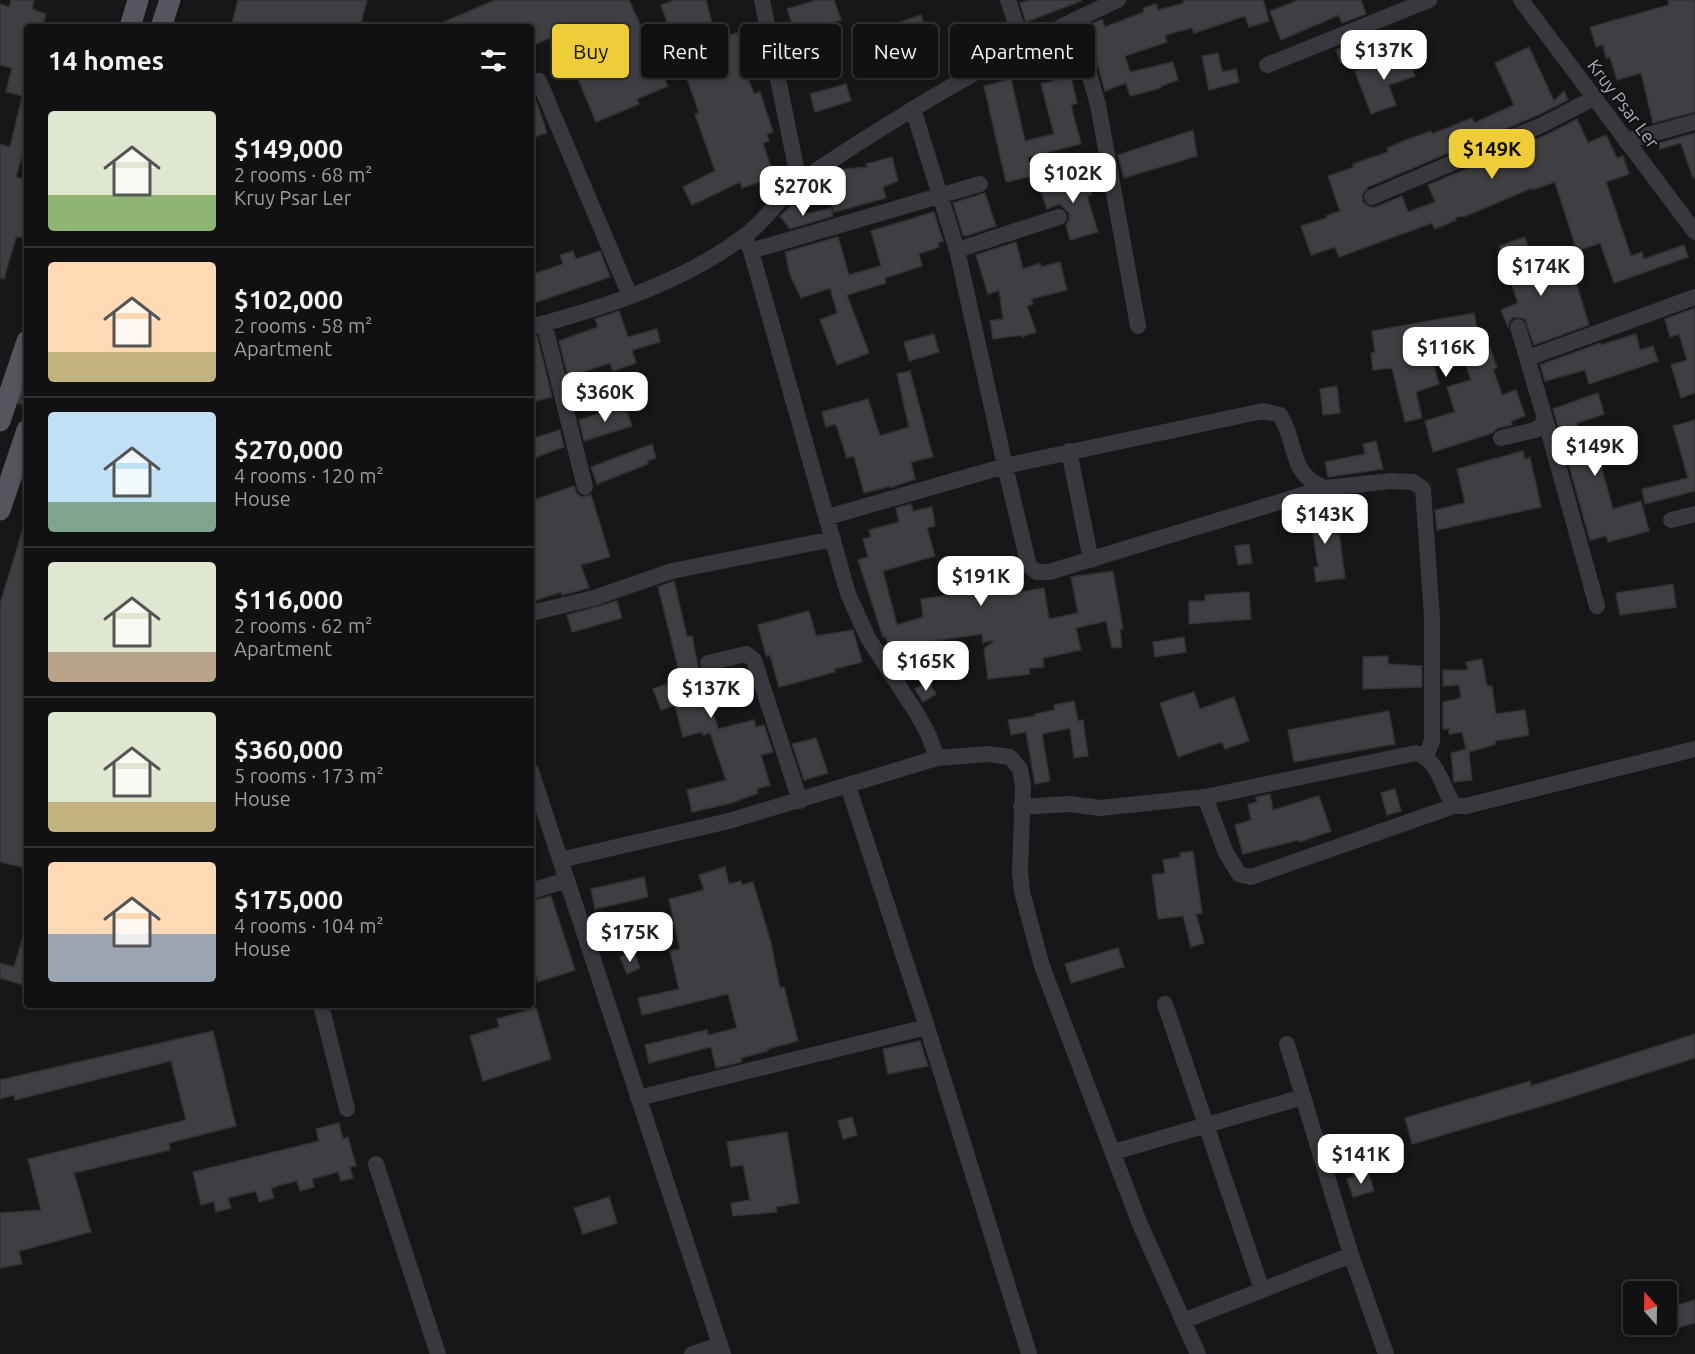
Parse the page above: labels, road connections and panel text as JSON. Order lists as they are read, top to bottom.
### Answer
{
  "streets": {
    "street": ["Kruy Psar Ler"]
  },
  "north": "top",
  "page": {
    "chip": [
      "Buy",
      "Rent",
      "Filters",
      "New",
      "Apartment"
    ],
    "heading": "14 homes",
    "price": [
      "$137K",
      "$149K",
      "$102K",
      "$270K",
      "$174K",
      "$116K",
      "$360K",
      "$149K",
      "$143K",
      "$191K",
      "$165K",
      "$137K",
      "$175K",
      "$141K"
    ],
    "list": [
      {
        "name": "$149,000",
        "note": "2 rooms · 68 m² · Kruy Psar Ler"
      },
      {
        "name": "$102,000",
        "note": "2 rooms · 58 m² · Apartment"
      },
      {
        "name": "$270,000",
        "note": "4 rooms · 120 m² · House"
      },
      {
        "name": "$116,000",
        "note": "2 rooms · 62 m² · Apartment"
      },
      {
        "name": "$360,000",
        "note": "5 rooms · 173 m² · House"
      },
      {
        "name": "$175,000",
        "note": "4 rooms · 104 m² · House"
      }
    ]
  }
}
